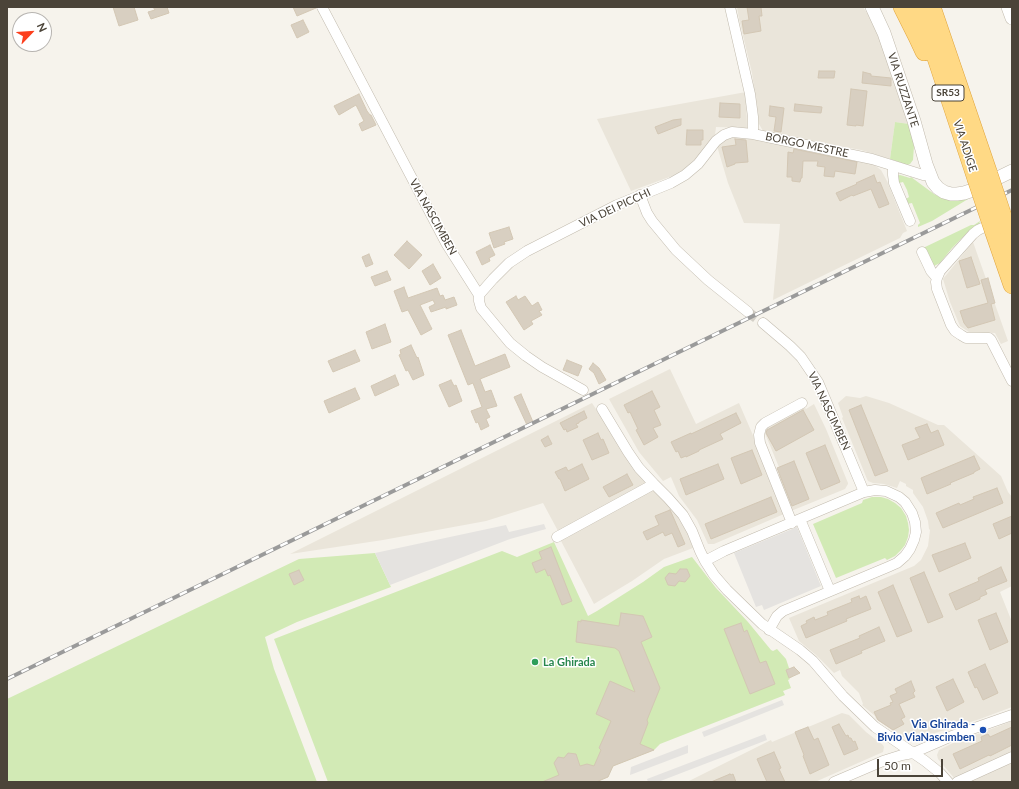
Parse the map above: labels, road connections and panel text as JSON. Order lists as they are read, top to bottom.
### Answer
{
  "streets": {
    "highway": ["SR53", "VIA ADIGE"],
    "street": [
      "VIA RUZZANTE",
      "BORGO MESTRE",
      "VIA DEI PICCHI",
      "VIA NASCIMBEN"
    ]
  },
  "crossings": [
    ["VIA RUZZANTE", "BORGO MESTRE"],
    ["BORGO MESTRE", "VIA DEI PICCHI"],
    ["VIA DEI PICCHI", "VIA NASCIMBEN"]
  ],
  "places": ["La Ghirada", "Via Ghirada - Bivio ViaNascimben"],
  "scale_bar": "50 m",
  "north": "top right"
}
